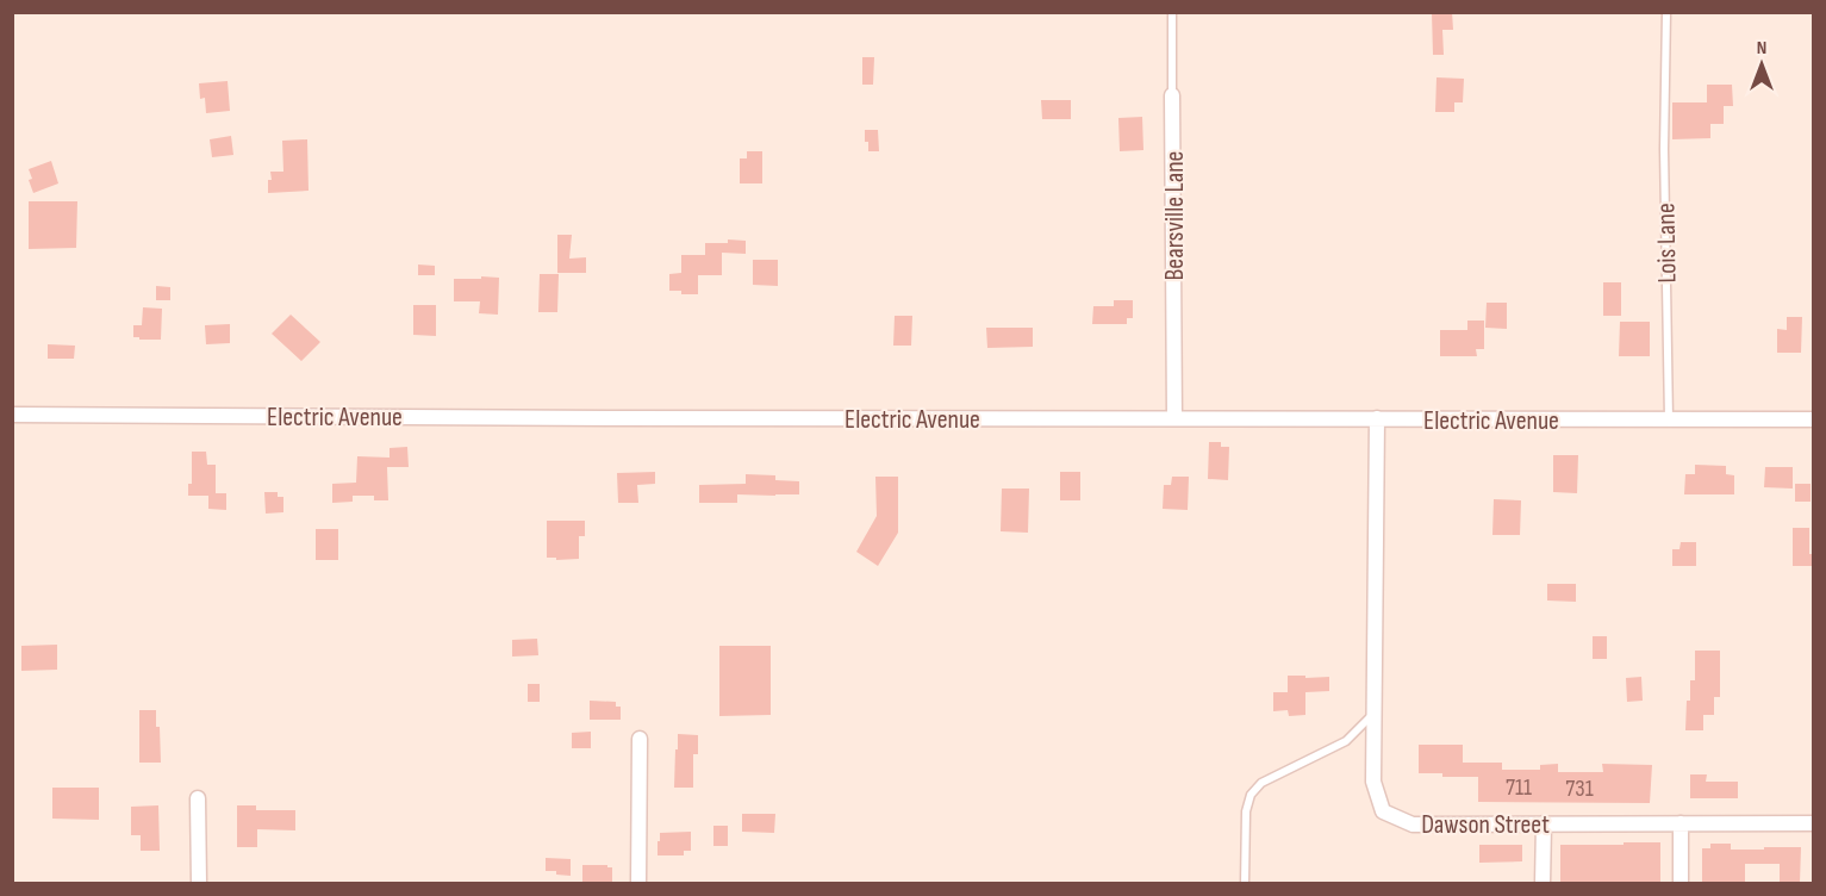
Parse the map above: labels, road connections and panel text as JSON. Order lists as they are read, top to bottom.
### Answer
{
  "streets": {
    "street": ["Bearsville Lane", "Electric Avenue", "Dawson Street"],
    "lane": ["Lois Lane"]
  },
  "crossings": [
    ["Bearsville Lane", "Electric Avenue"],
    ["Lois Lane", "Electric Avenue"],
    ["Electric Avenue", "Dawson Street"]
  ],
  "house_numbers": ["711", "731"],
  "north": "top"
}
